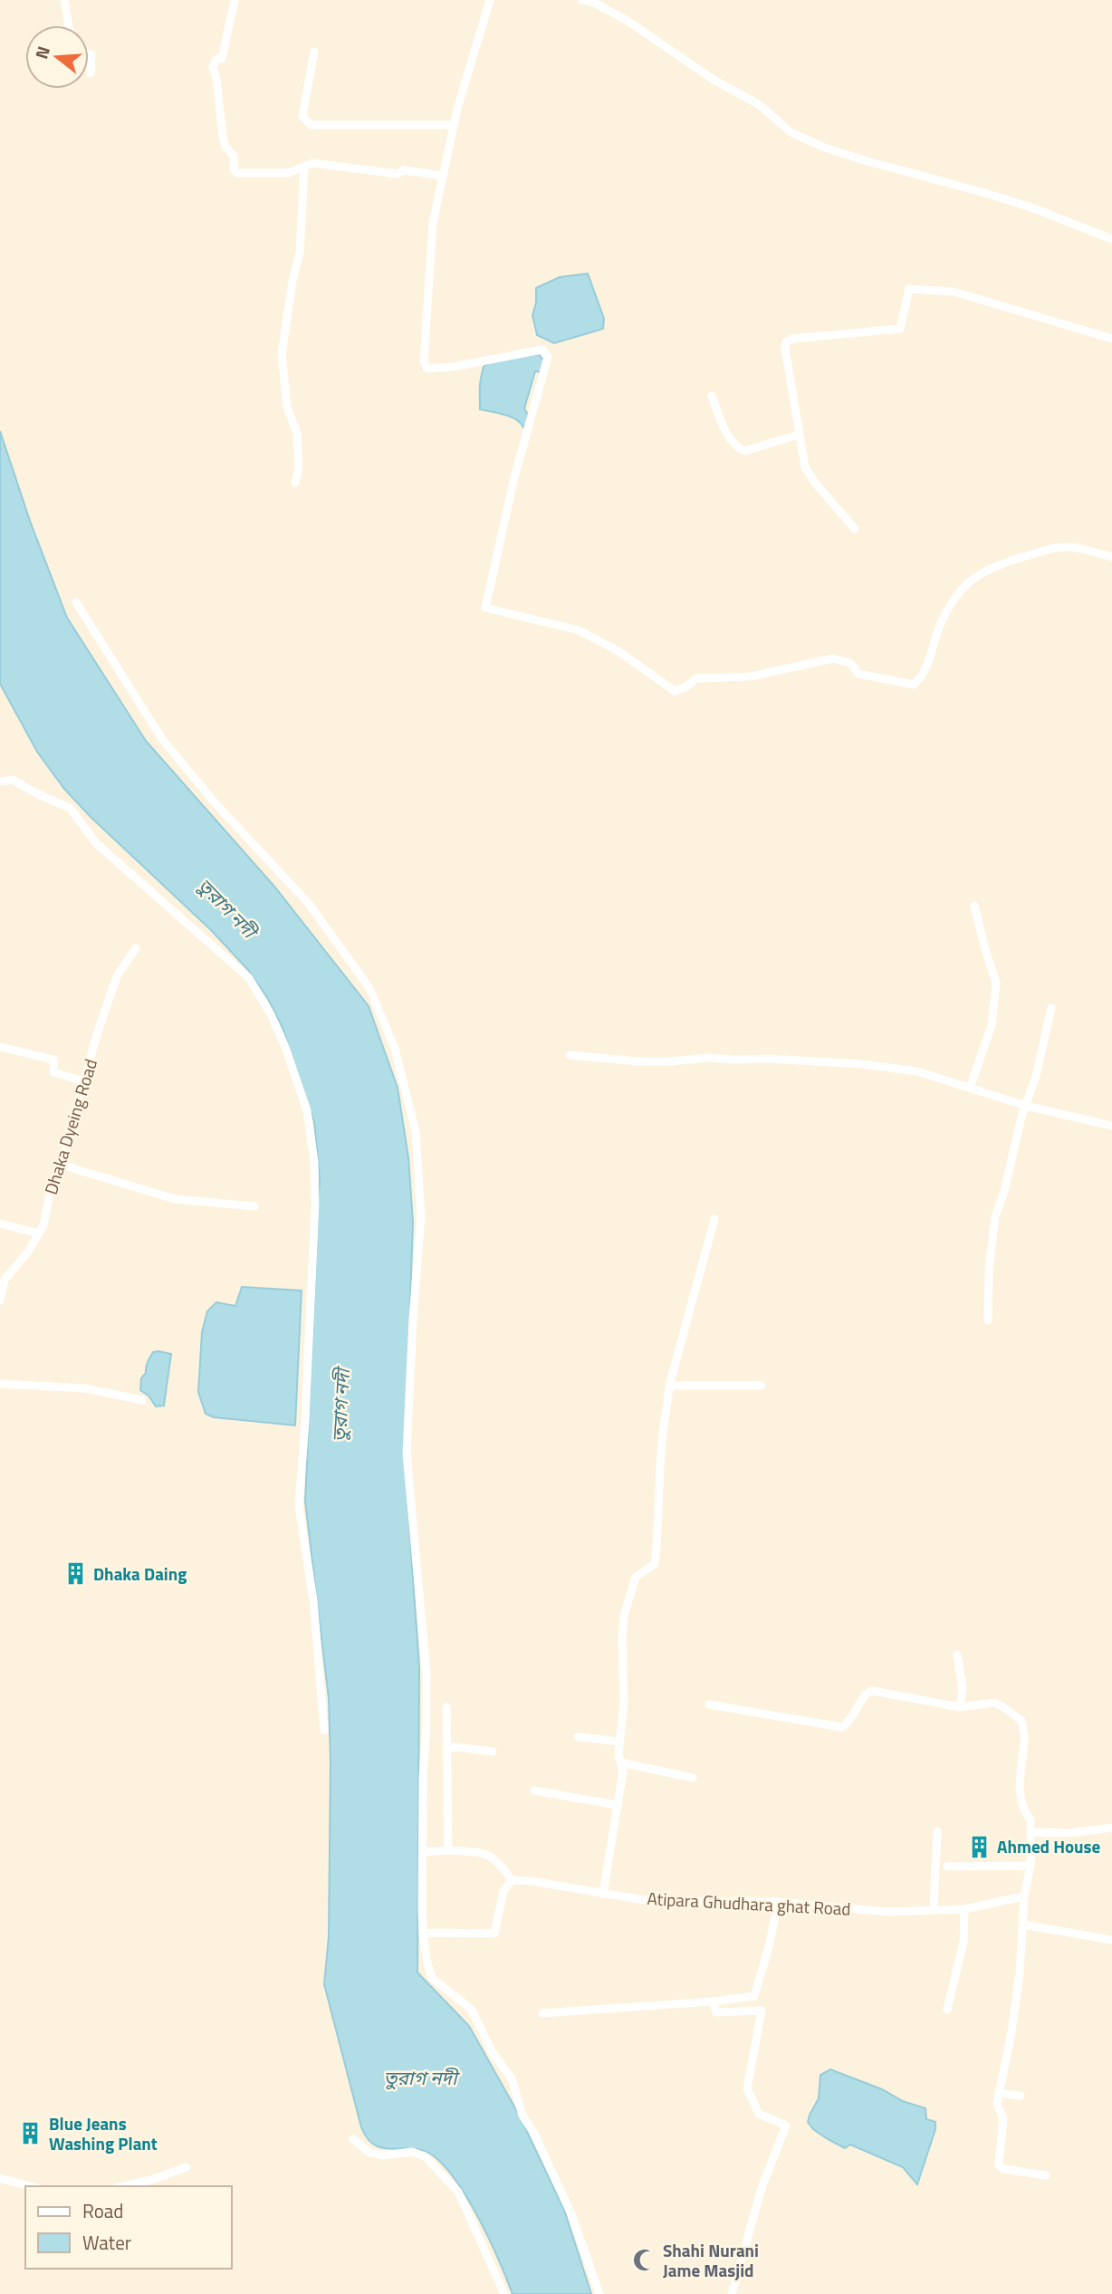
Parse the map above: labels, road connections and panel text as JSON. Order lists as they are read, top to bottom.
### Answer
{
  "streets": {
    "street": ["Dhaka Dyeing Road", "Atipara Ghudhara ghat Road"]
  },
  "water": ["তুরাগ নদী"],
  "places": {
    "building": ["Dhaka Daing", "Ahmed House", "Blue Jeans Washing Plant"],
    "mosque": ["Shahi Nurani Jame Masjid"]
  },
  "legend": ["Road", "Water"],
  "north": "left"
}
